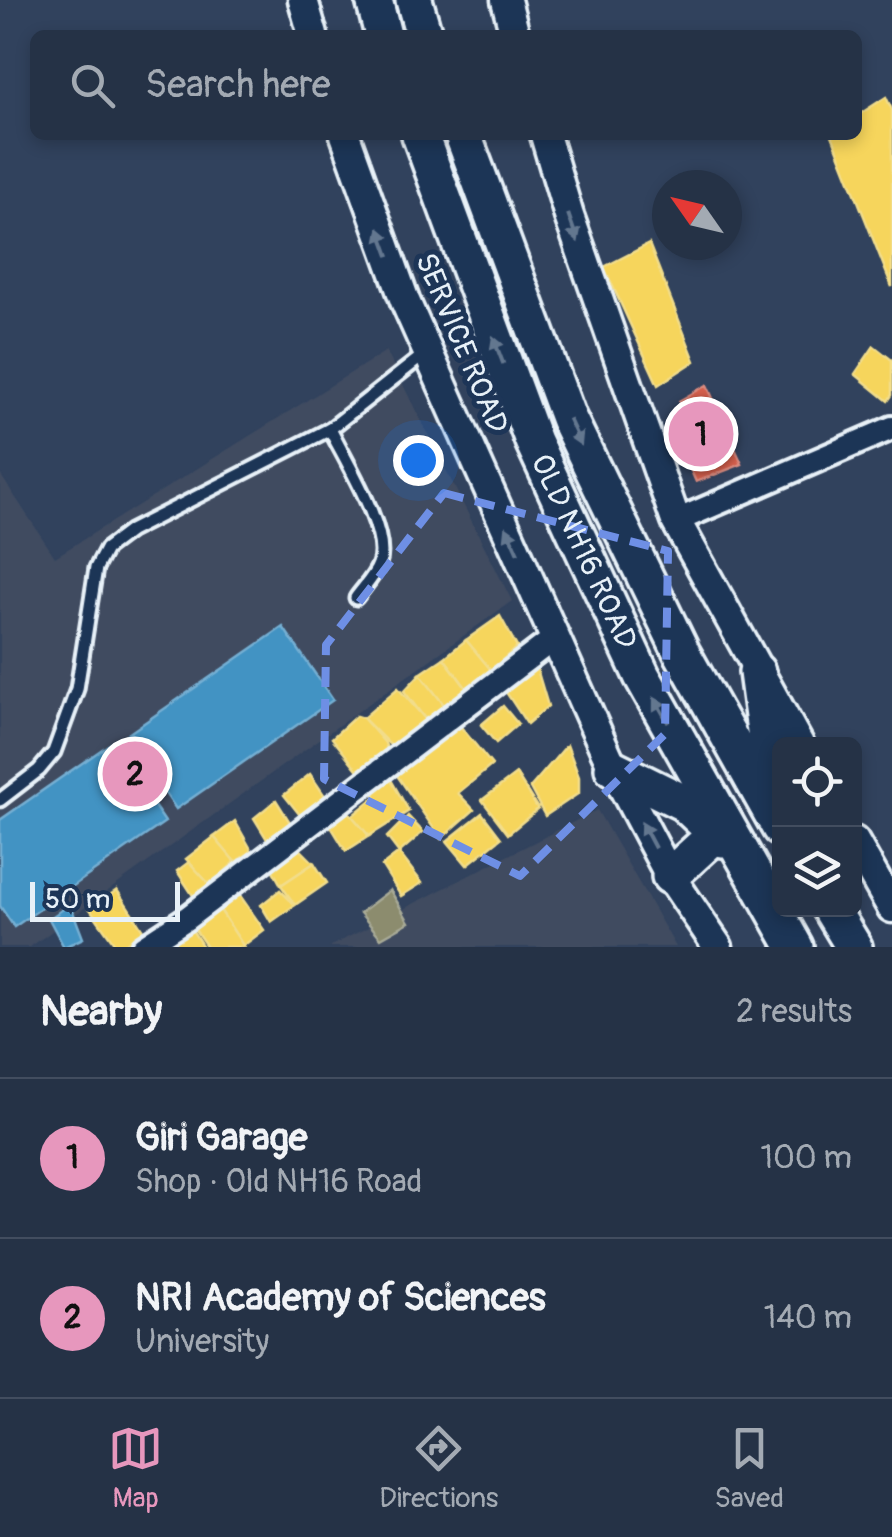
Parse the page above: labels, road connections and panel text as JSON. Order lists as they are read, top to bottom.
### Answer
{
  "streets": {
    "main road": ["OLD NH16 ROAD"],
    "street": ["SERVICE ROAD"]
  },
  "scale_bar": "50 m",
  "north": "top left",
  "page": {
    "search": "Search here",
    "pins": ["1", "2"],
    "scale": "50 m",
    "heading": ["Nearby", "2 results"],
    "list": [
      {
        "mark": "1",
        "name": "Giri Garage",
        "note": "Shop · Old NH16 Road",
        "value": "100 m"
      },
      {
        "mark": "2",
        "name": "NRI Academy of Sciences",
        "note": "University",
        "value": "140 m"
      }
    ],
    "nav": ["Map", "Directions", "Saved"]
  }
}
